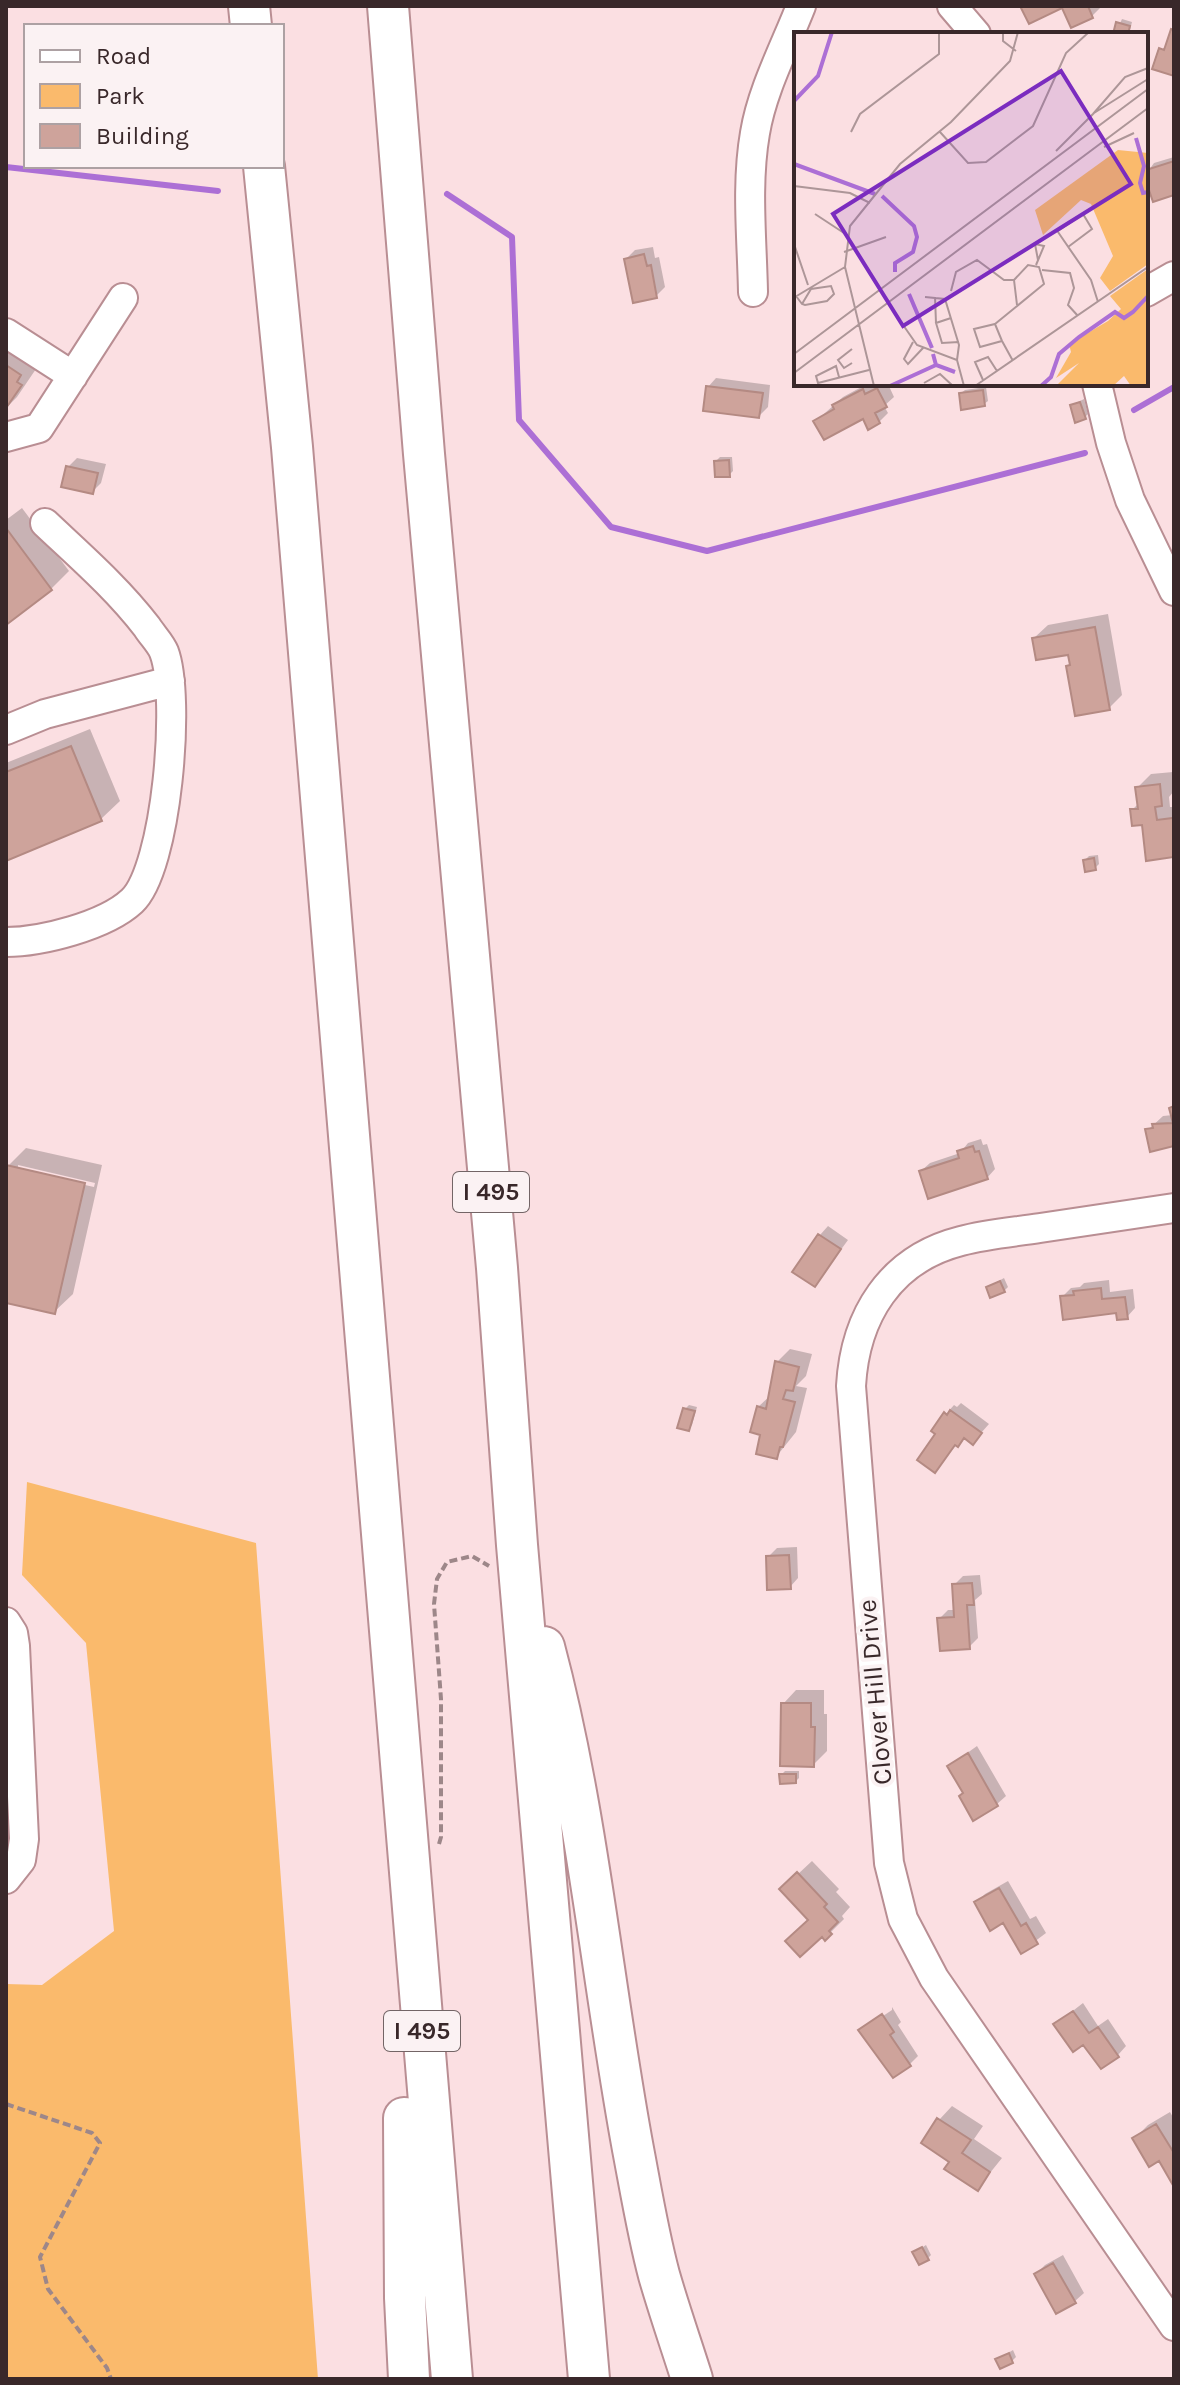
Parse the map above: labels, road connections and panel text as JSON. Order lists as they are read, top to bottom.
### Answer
{
  "streets": {
    "highway": ["I 495"],
    "street": ["Clover Hill Drive"]
  },
  "legend": ["Road", "Park", "Building"]
}
